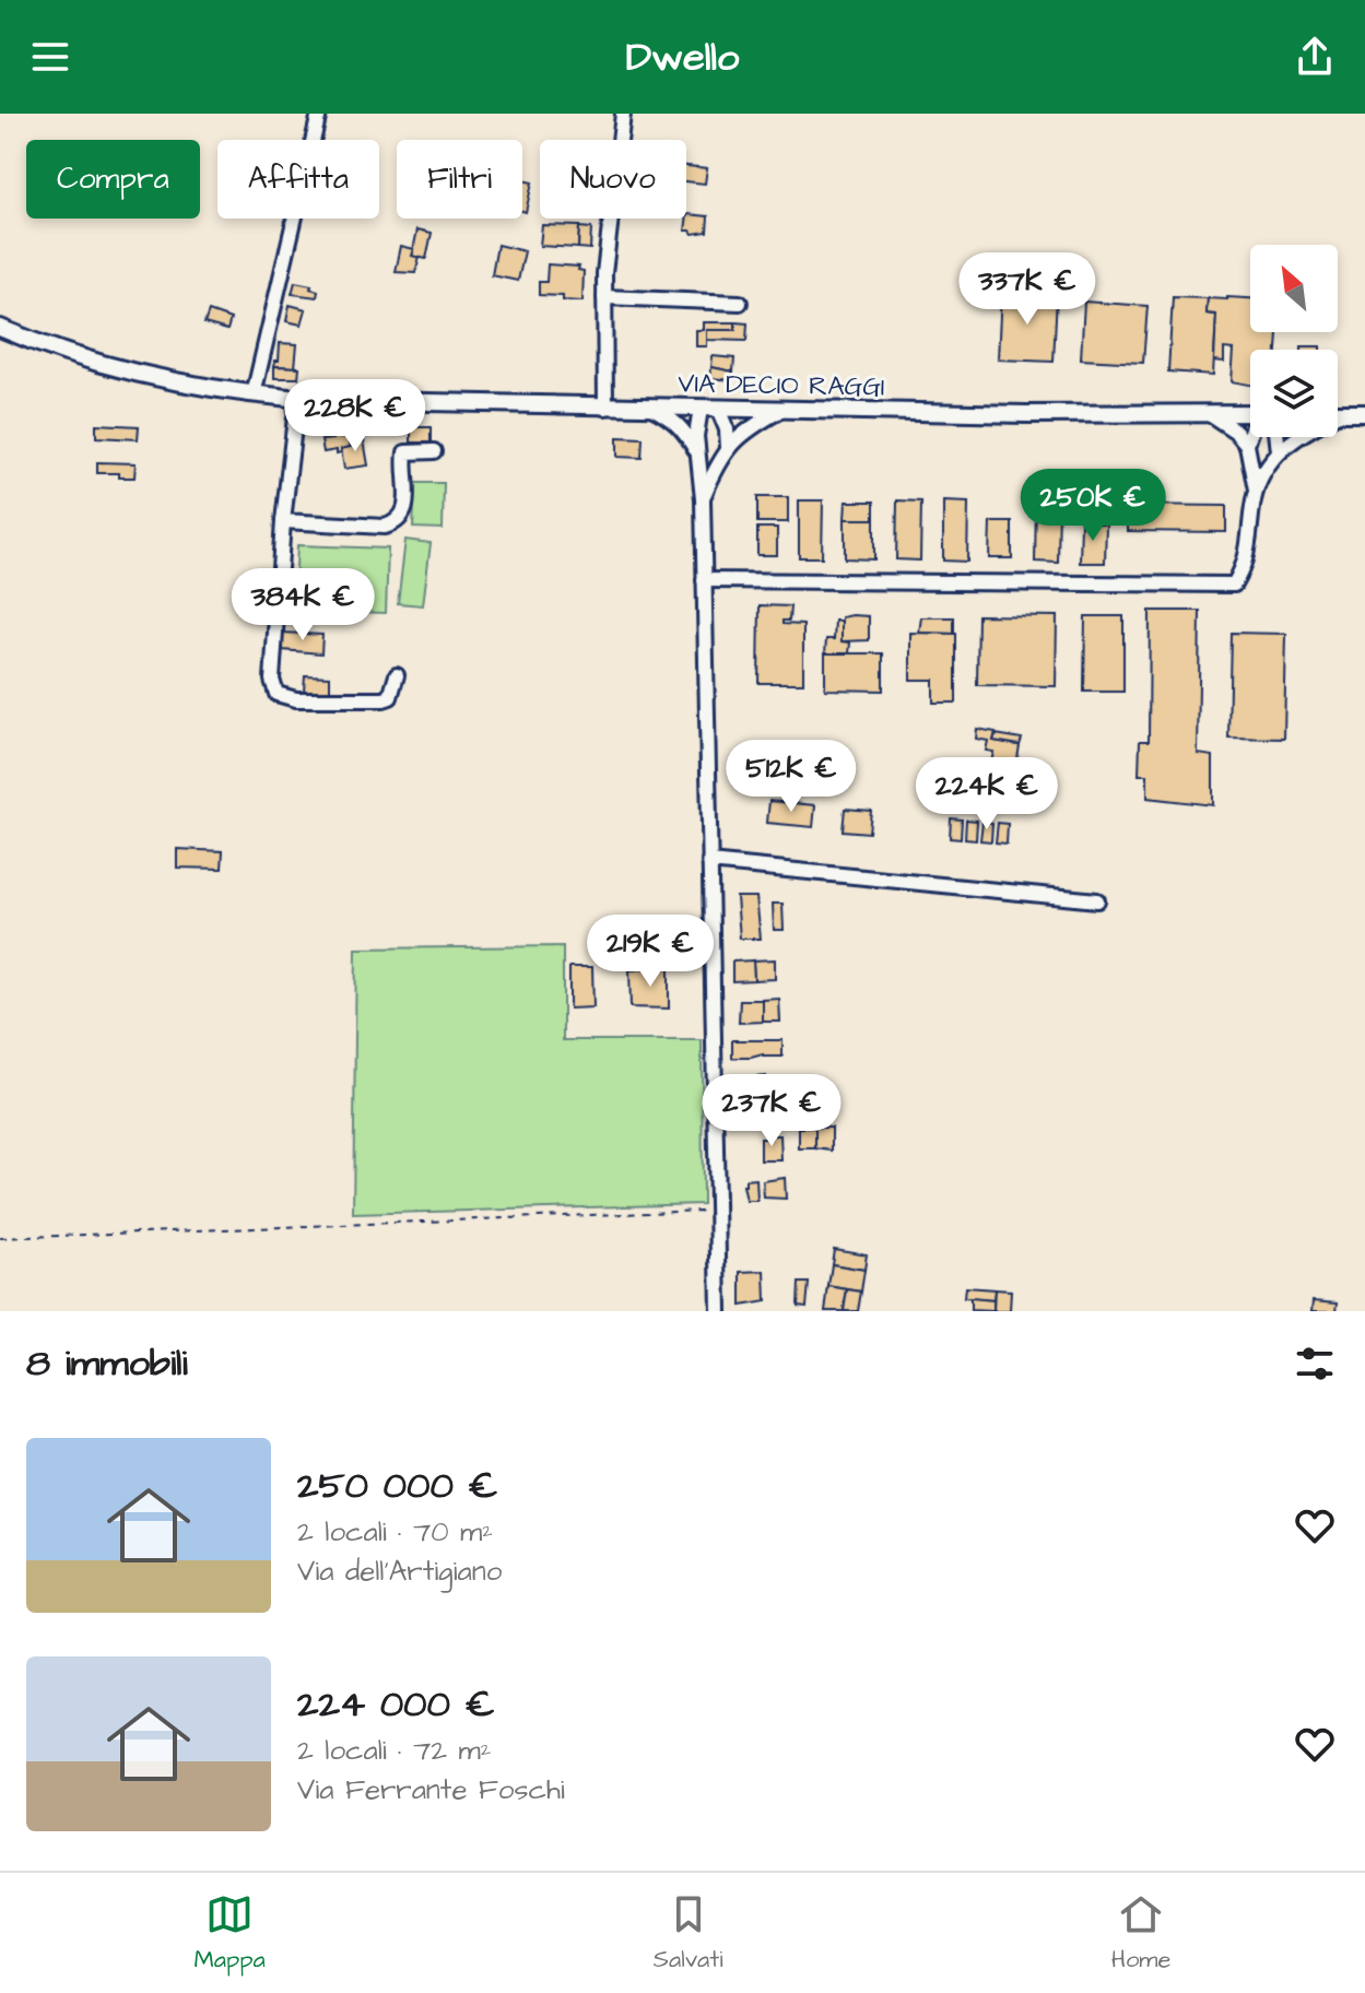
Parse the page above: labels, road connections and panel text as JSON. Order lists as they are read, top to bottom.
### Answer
{
  "streets": {
    "main road": ["VIA DECIO RAGGI"]
  },
  "north": "top left",
  "page": {
    "header": "Dwello",
    "chip": [
      "Compra",
      "Affitta",
      "Filtri",
      "Nuovo"
    ],
    "price": [
      "337K €",
      "228K €",
      "250K €",
      "384K €",
      "512K €",
      "224K €",
      "219K €",
      "237K €"
    ],
    "heading": "8 immobili",
    "list": [
      {
        "name": "250 000 €",
        "note": "2 locali · 70 m² · Via dell'Artigiano"
      },
      {
        "name": "224 000 €",
        "note": "2 locali · 72 m² · Via Ferrante Foschi"
      }
    ],
    "tabs": ["Mappa", "Salvati", "Home"]
  }
}
